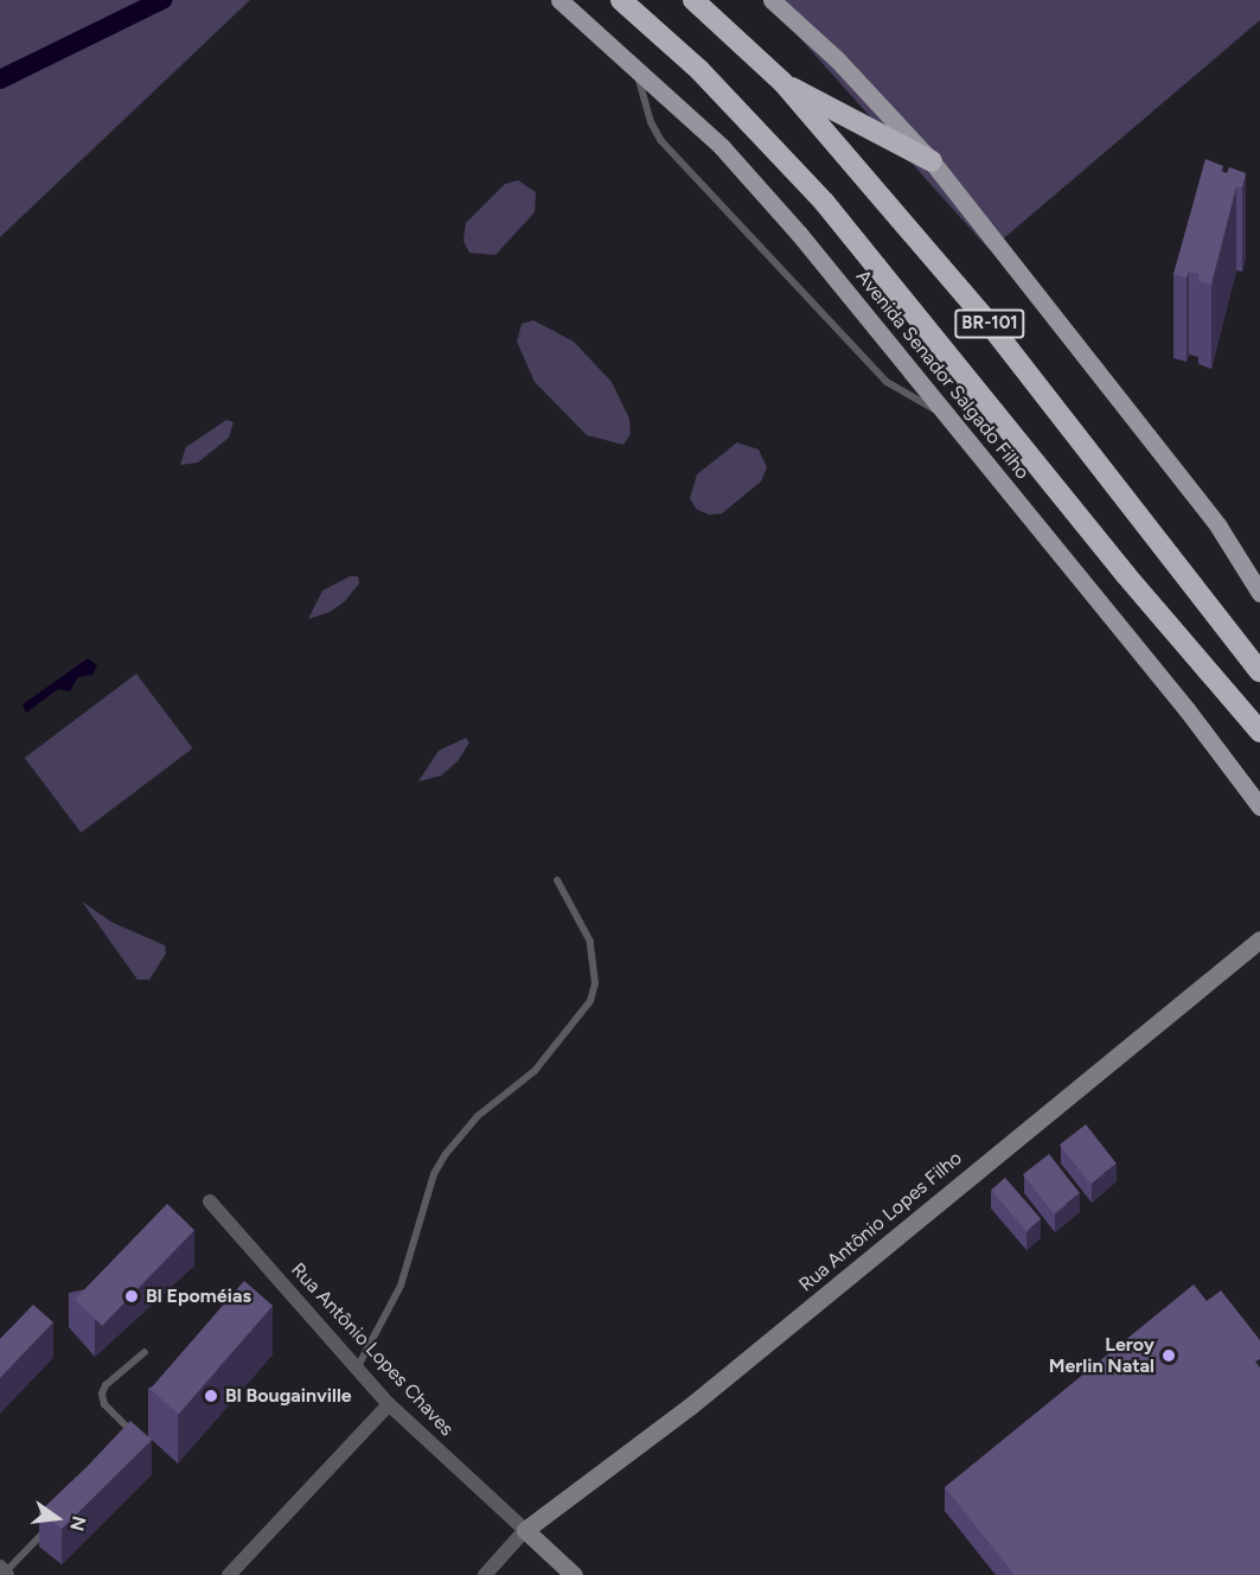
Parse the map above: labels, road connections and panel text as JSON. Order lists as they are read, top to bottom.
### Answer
{
  "streets": {
    "highway": ["BR-101", "Avenida Senador Salgado Filho"],
    "street": ["Rua Antônio Lopes Filho", "Rua Antônio Lopes Chaves"]
  },
  "crossings": [
    ["Rua Antônio Lopes Filho", "Rua Antônio Lopes Chaves"]
  ],
  "places": ["Bl Epoméias", "Leroy Merlin Natal", "Bl Bougainville"],
  "north": "right"
}
